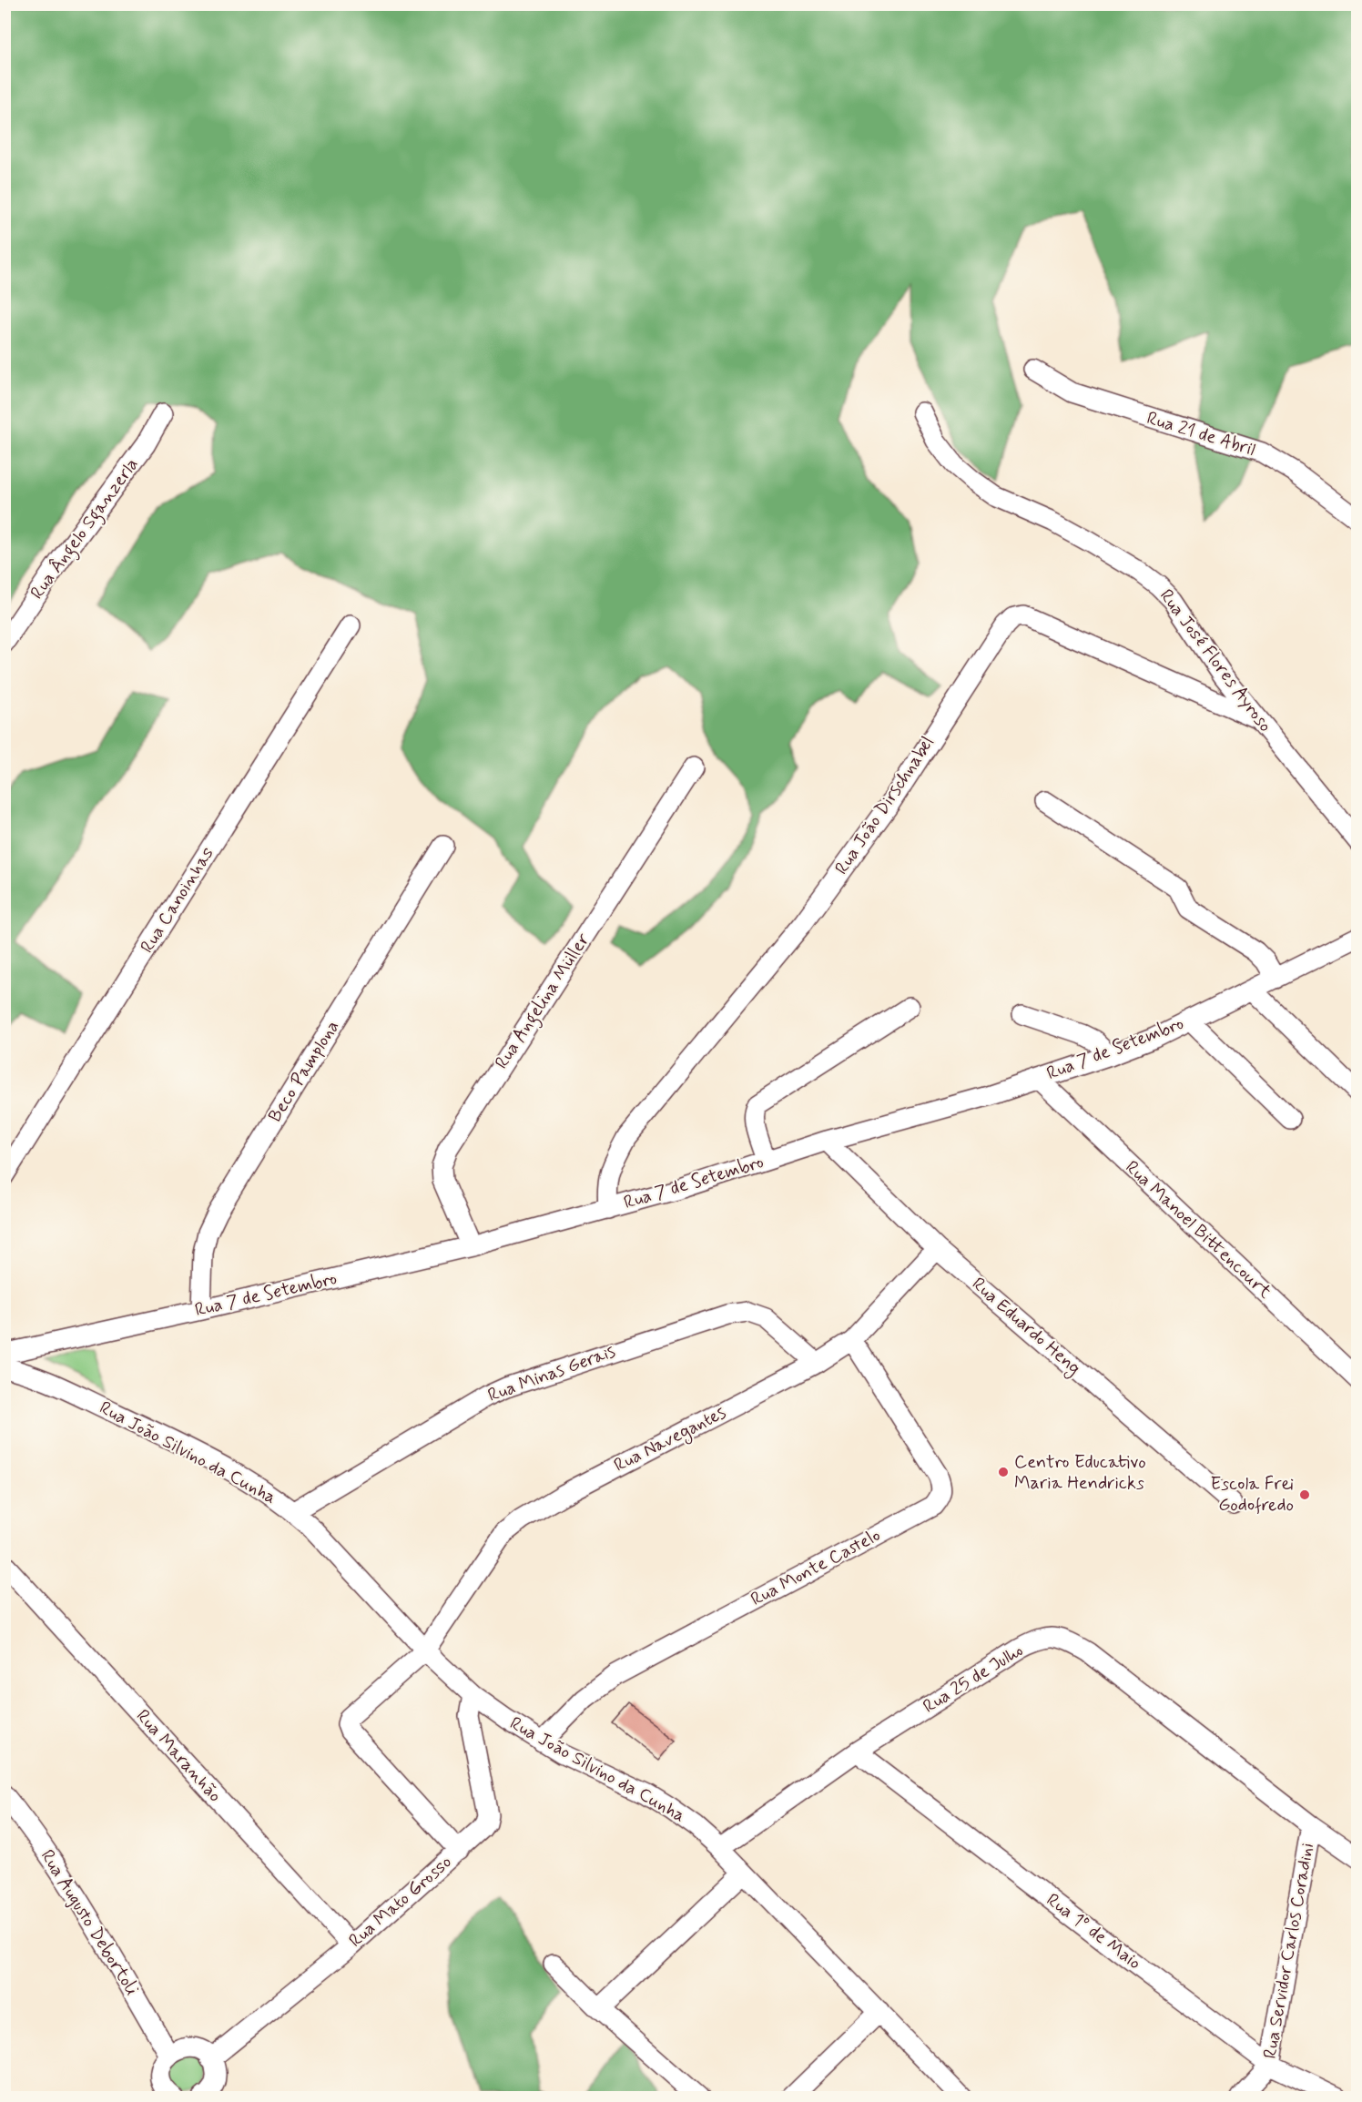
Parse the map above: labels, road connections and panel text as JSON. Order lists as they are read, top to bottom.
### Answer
{
  "streets": {
    "street": [
      "Rua 21 de Abril",
      "Rua Ângelo Sganzerla",
      "Rua José Flores Ayroso",
      "Rua João Dirschnabel",
      "Rua Canoinhas",
      "Rua Angelina Müller",
      "Rua 7 de Setembro",
      "Beco Pamplona",
      "Rua Manoel Bittencourt",
      "Rua Eduardo Heng",
      "Rua Minas Gerais",
      "Rua Navegantes",
      "Rua João Silvino da Cunha",
      "Rua Monte Castelo",
      "Rua 25 de Julho",
      "Rua Maranhão",
      "Rua Mato Grosso",
      "Rua Augusto Debortoli",
      "Rua 1º de Maio",
      "Rua Servidor Carlos Coradini"
    ]
  },
  "crossings": [
    ["Rua José Flores Ayroso", "Rua João Dirschnabel"],
    ["Rua João Dirschnabel", "Rua 7 de Setembro"],
    ["Rua Angelina Müller", "Rua 7 de Setembro"],
    ["Rua 7 de Setembro", "Beco Pamplona"],
    ["Rua 7 de Setembro", "Rua Manoel Bittencourt"],
    ["Rua 7 de Setembro", "Rua Eduardo Heng"],
    ["Rua Eduardo Heng", "Rua Navegantes"],
    ["Rua Minas Gerais", "Rua Navegantes"],
    ["Rua Minas Gerais", "Rua João Silvino da Cunha"],
    ["Rua Navegantes", "Rua João Silvino da Cunha"],
    ["Rua Navegantes", "Rua Monte Castelo"],
    ["Rua Navegantes", "Rua Mato Grosso"],
    ["Rua João Silvino da Cunha", "Rua Monte Castelo"],
    ["Rua João Silvino da Cunha", "Rua 25 de Julho"],
    ["Rua João Silvino da Cunha", "Rua Mato Grosso"],
    ["Rua 25 de Julho", "Rua 1º de Maio"],
    ["Rua 25 de Julho", "Rua Servidor Carlos Coradini"],
    ["Rua Maranhão", "Rua Mato Grosso"],
    ["Rua 1º de Maio", "Rua Servidor Carlos Coradini"]
  ],
  "places": ["Centro Educativo Maria Hendricks", "Escola Frei Godofredo"]
}
